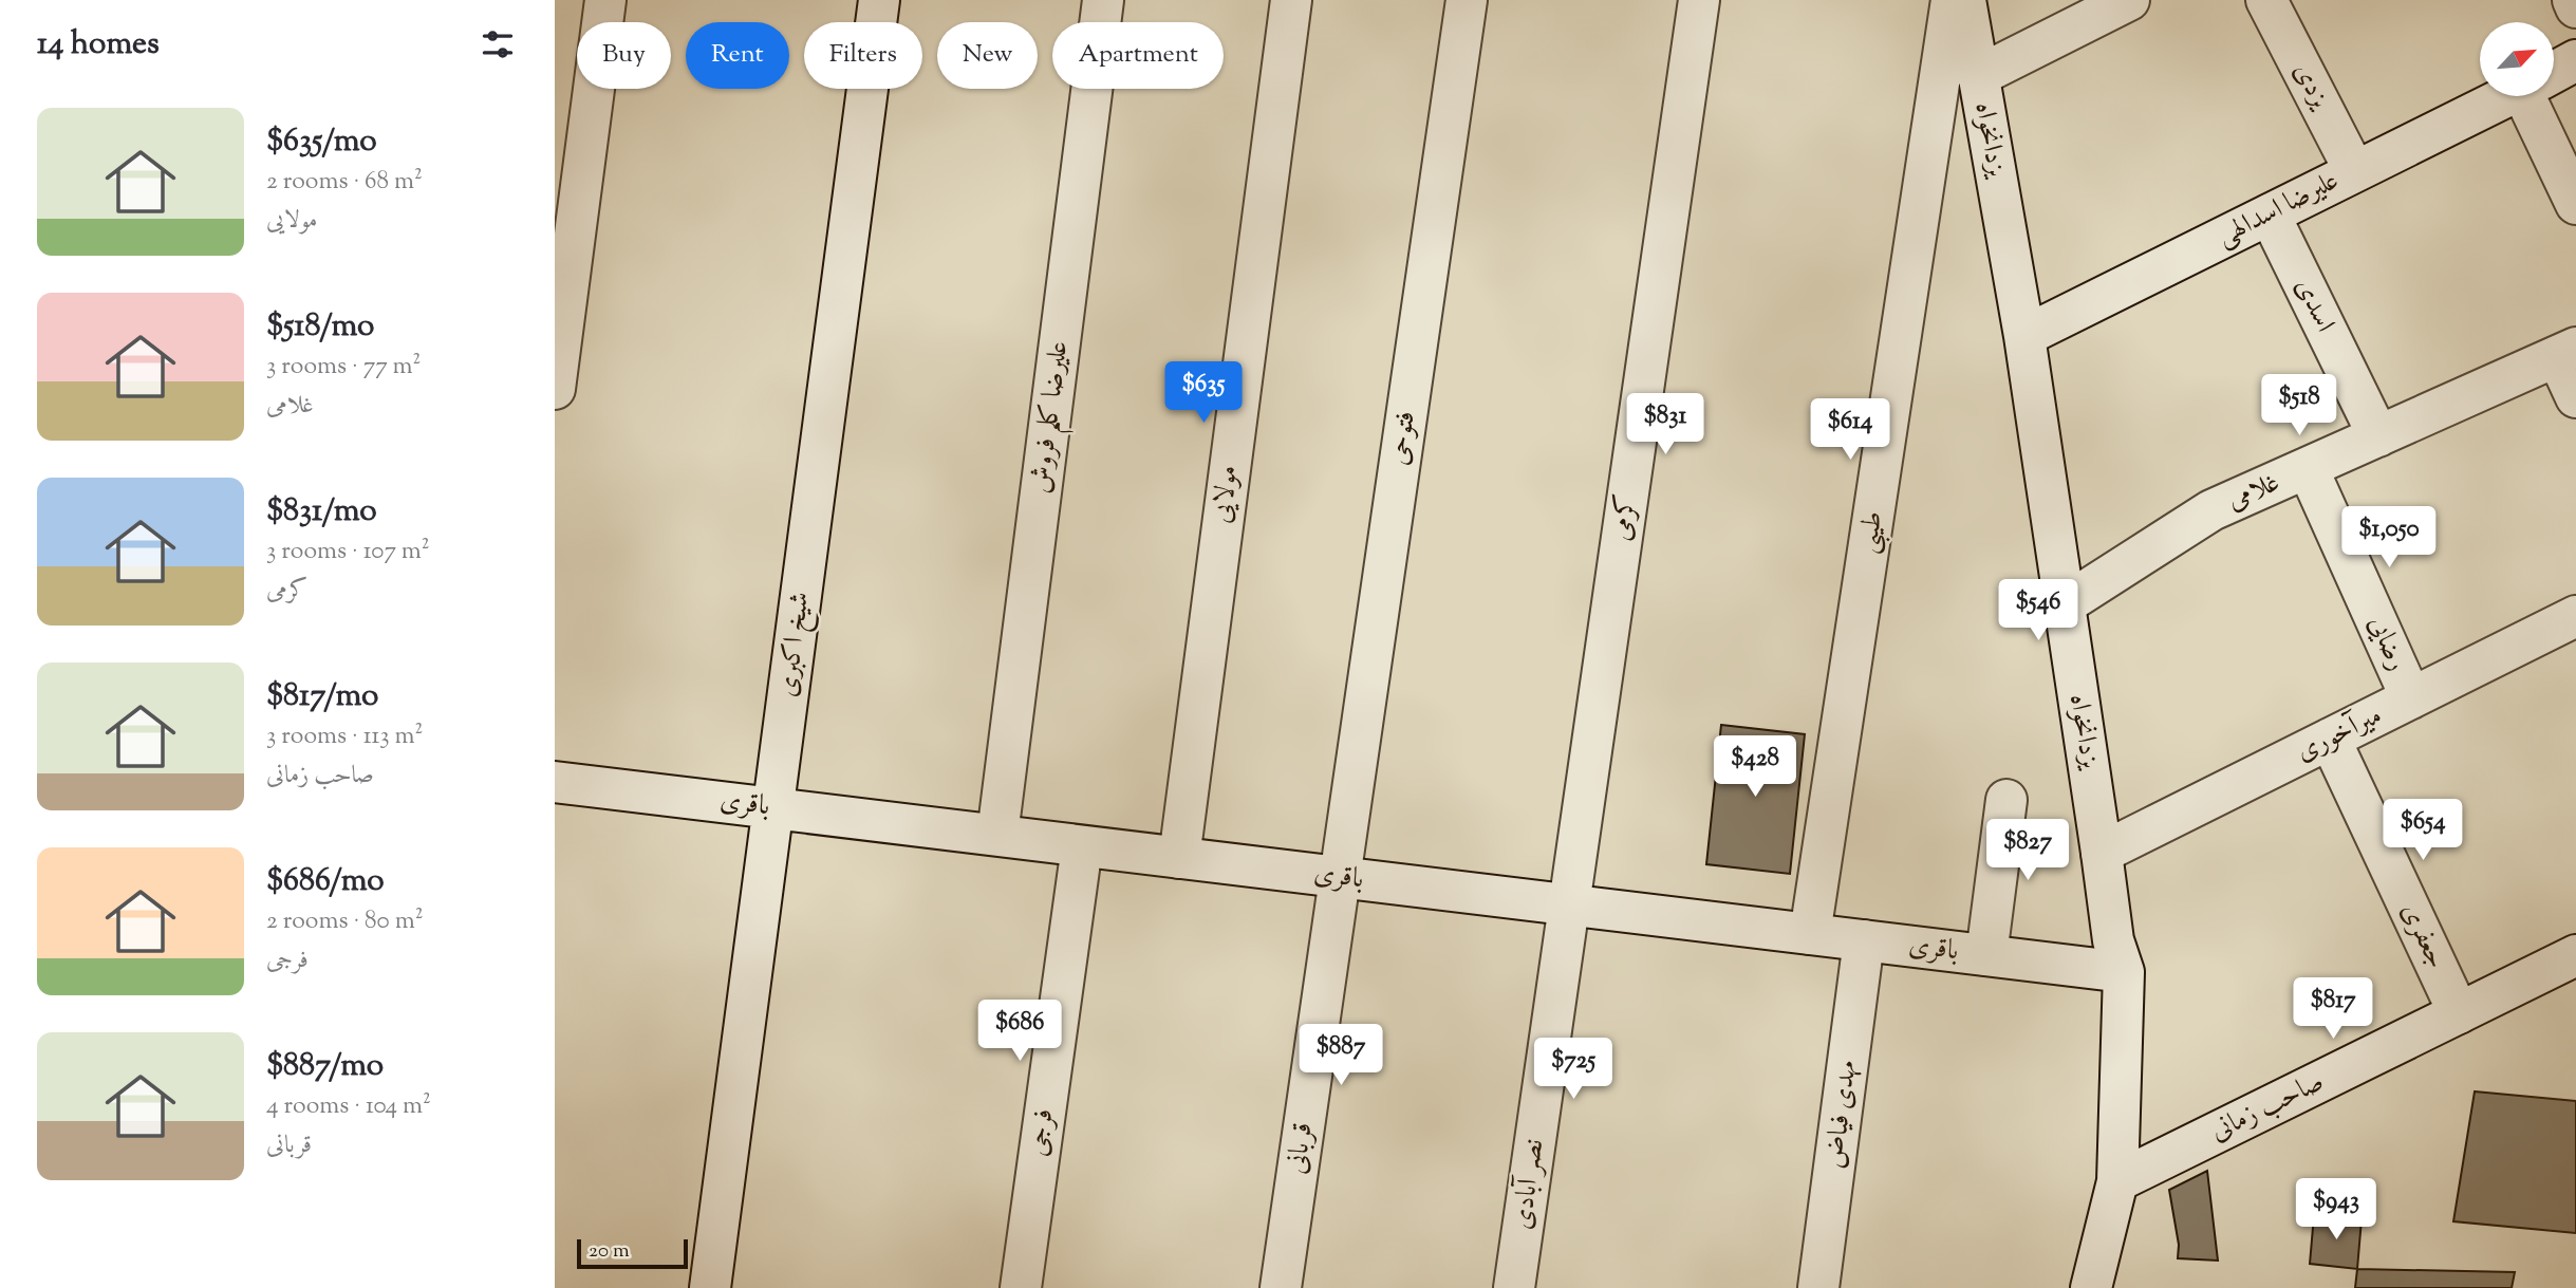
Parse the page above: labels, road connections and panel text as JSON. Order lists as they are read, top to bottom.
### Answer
{
  "streets": {
    "street": [
      "یزدی",
      "یزدانخواه",
      "علیرضا اسدالهی",
      "اسدی",
      "علیرضا کلم فروش",
      "فتوحی",
      "غلامی",
      "مولایی",
      "کرمی",
      "طیبی",
      "رضایی",
      "شیخ اکبری",
      "میرآخوری",
      "باقری",
      "جعفری",
      "صاحب زمانی",
      "مهدی فیاض",
      "فرجی",
      "قربانی",
      "نصر آبادی"
    ]
  },
  "crossings": [
    ["یزدی", "علیرضا اسدالهی"],
    ["یزدانخواه", "علیرضا اسدالهی"],
    ["یزدانخواه", "غلامی"],
    ["یزدانخواه", "میرآخوری"],
    ["یزدانخواه", "باقری"],
    ["یزدانخواه", "صاحب زمانی"],
    ["علیرضا اسدالهی", "اسدی"],
    ["اسدی", "غلامی"],
    ["علیرضا کلم فروش", "باقری"],
    ["فتوحی", "باقری"],
    ["فتوحی", "قربانی"],
    ["غلامی", "رضایی"],
    ["مولایی", "باقری"],
    ["کرمی", "باقری"],
    ["کرمی", "نصر آبادی"],
    ["طیبی", "باقری"],
    ["رضایی", "میرآخوری"],
    ["شیخ اکبری", "باقری"],
    ["میرآخوری", "جعفری"],
    ["باقری", "مهدی فیاض"],
    ["باقری", "فرجی"],
    ["باقری", "قربانی"],
    ["باقری", "نصر آبادی"],
    ["جعفری", "صاحب زمانی"]
  ],
  "scale_bar": "20 m",
  "north": "top right",
  "page": {
    "heading": "14 homes",
    "chip": [
      "Buy",
      "Rent",
      "Filters",
      "New",
      "Apartment"
    ],
    "list": [
      {
        "name": "$635/mo",
        "note": "2 rooms · 68 m² · مولایی"
      },
      {
        "name": "$518/mo",
        "note": "3 rooms · 77 m² · غلامی"
      },
      {
        "name": "$831/mo",
        "note": "3 rooms · 107 m² · کرمی"
      },
      {
        "name": "$817/mo",
        "note": "3 rooms · 113 m² · صاحب زمانی"
      },
      {
        "name": "$686/mo",
        "note": "2 rooms · 80 m² · فرجی"
      },
      {
        "name": "$887/mo",
        "note": "4 rooms · 104 m² · قربانی"
      }
    ],
    "price": [
      "$635",
      "$518",
      "$831",
      "$614",
      "$1,050",
      "$546",
      "$428",
      "$654",
      "$827",
      "$817",
      "$686",
      "$887",
      "$725",
      "$943"
    ],
    "scale": "20 m"
  }
}
